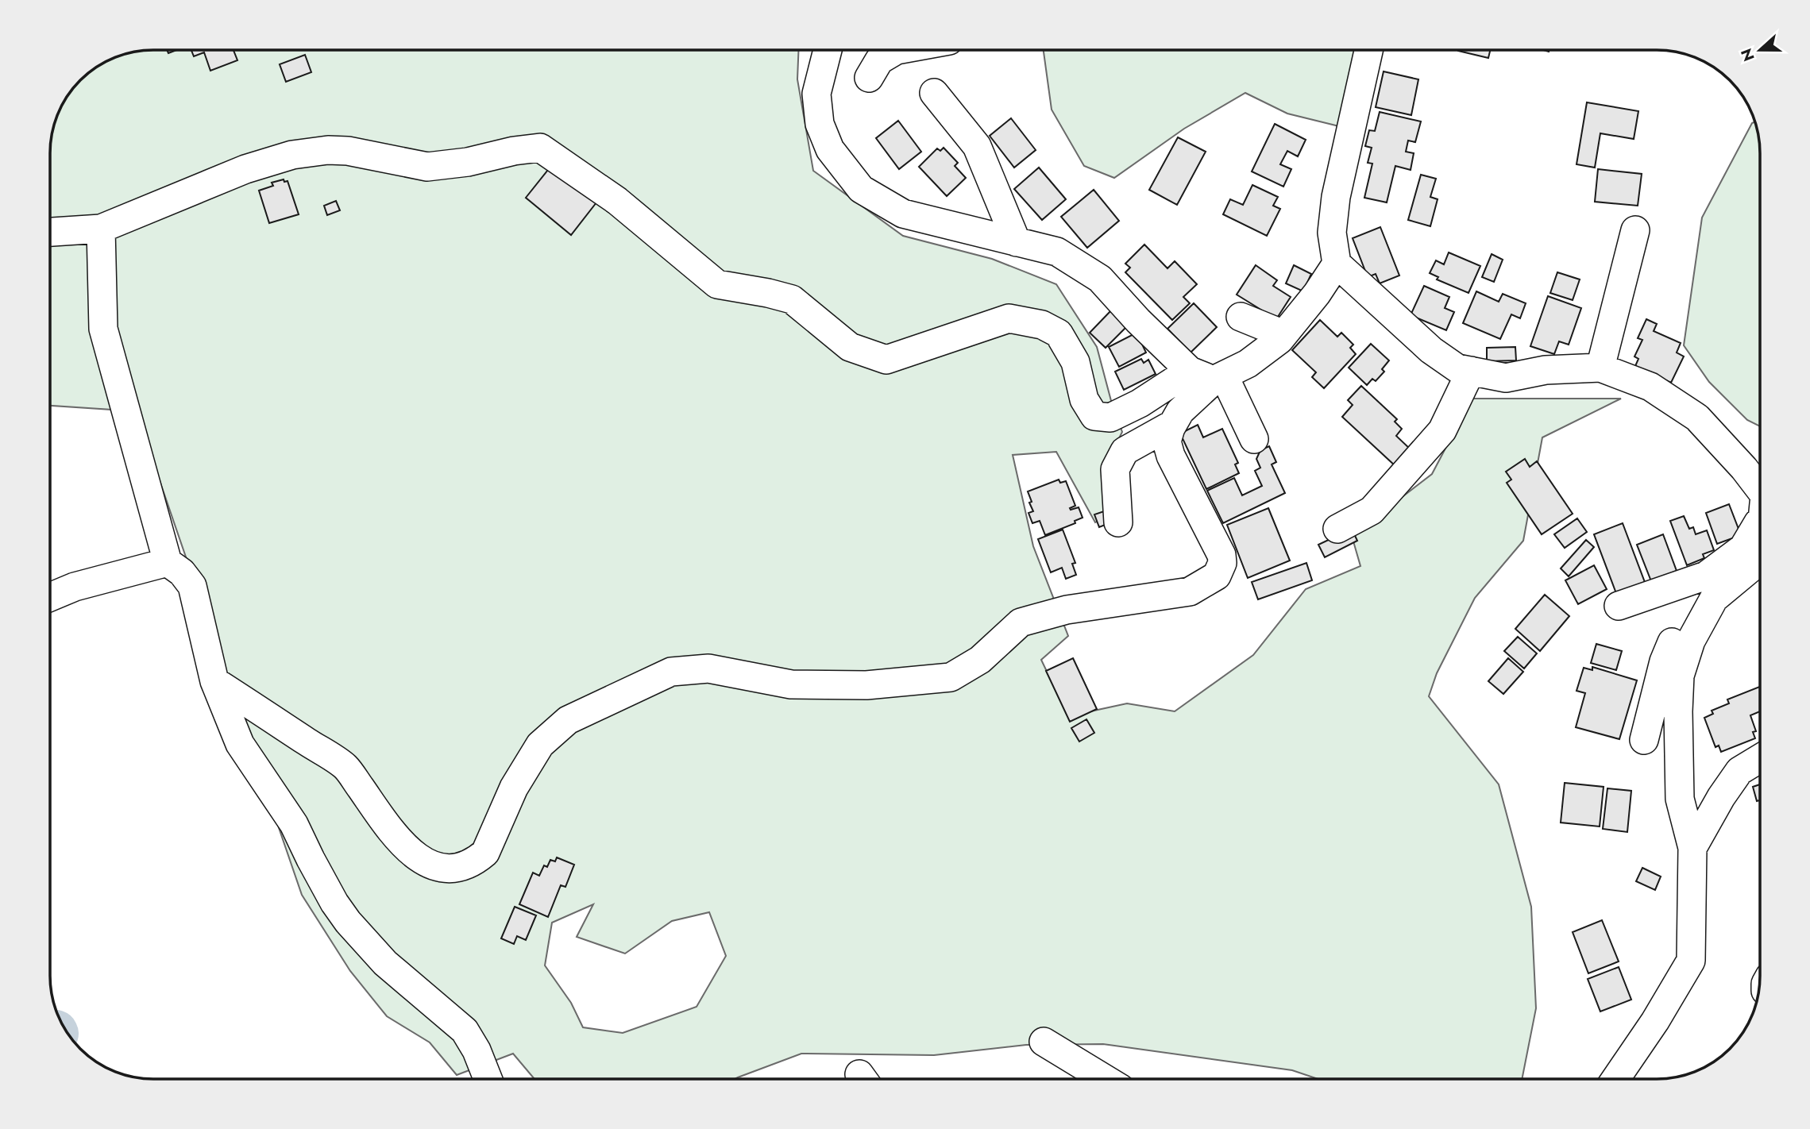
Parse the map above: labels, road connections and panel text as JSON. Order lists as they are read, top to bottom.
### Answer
{
  "north": "left"
}
